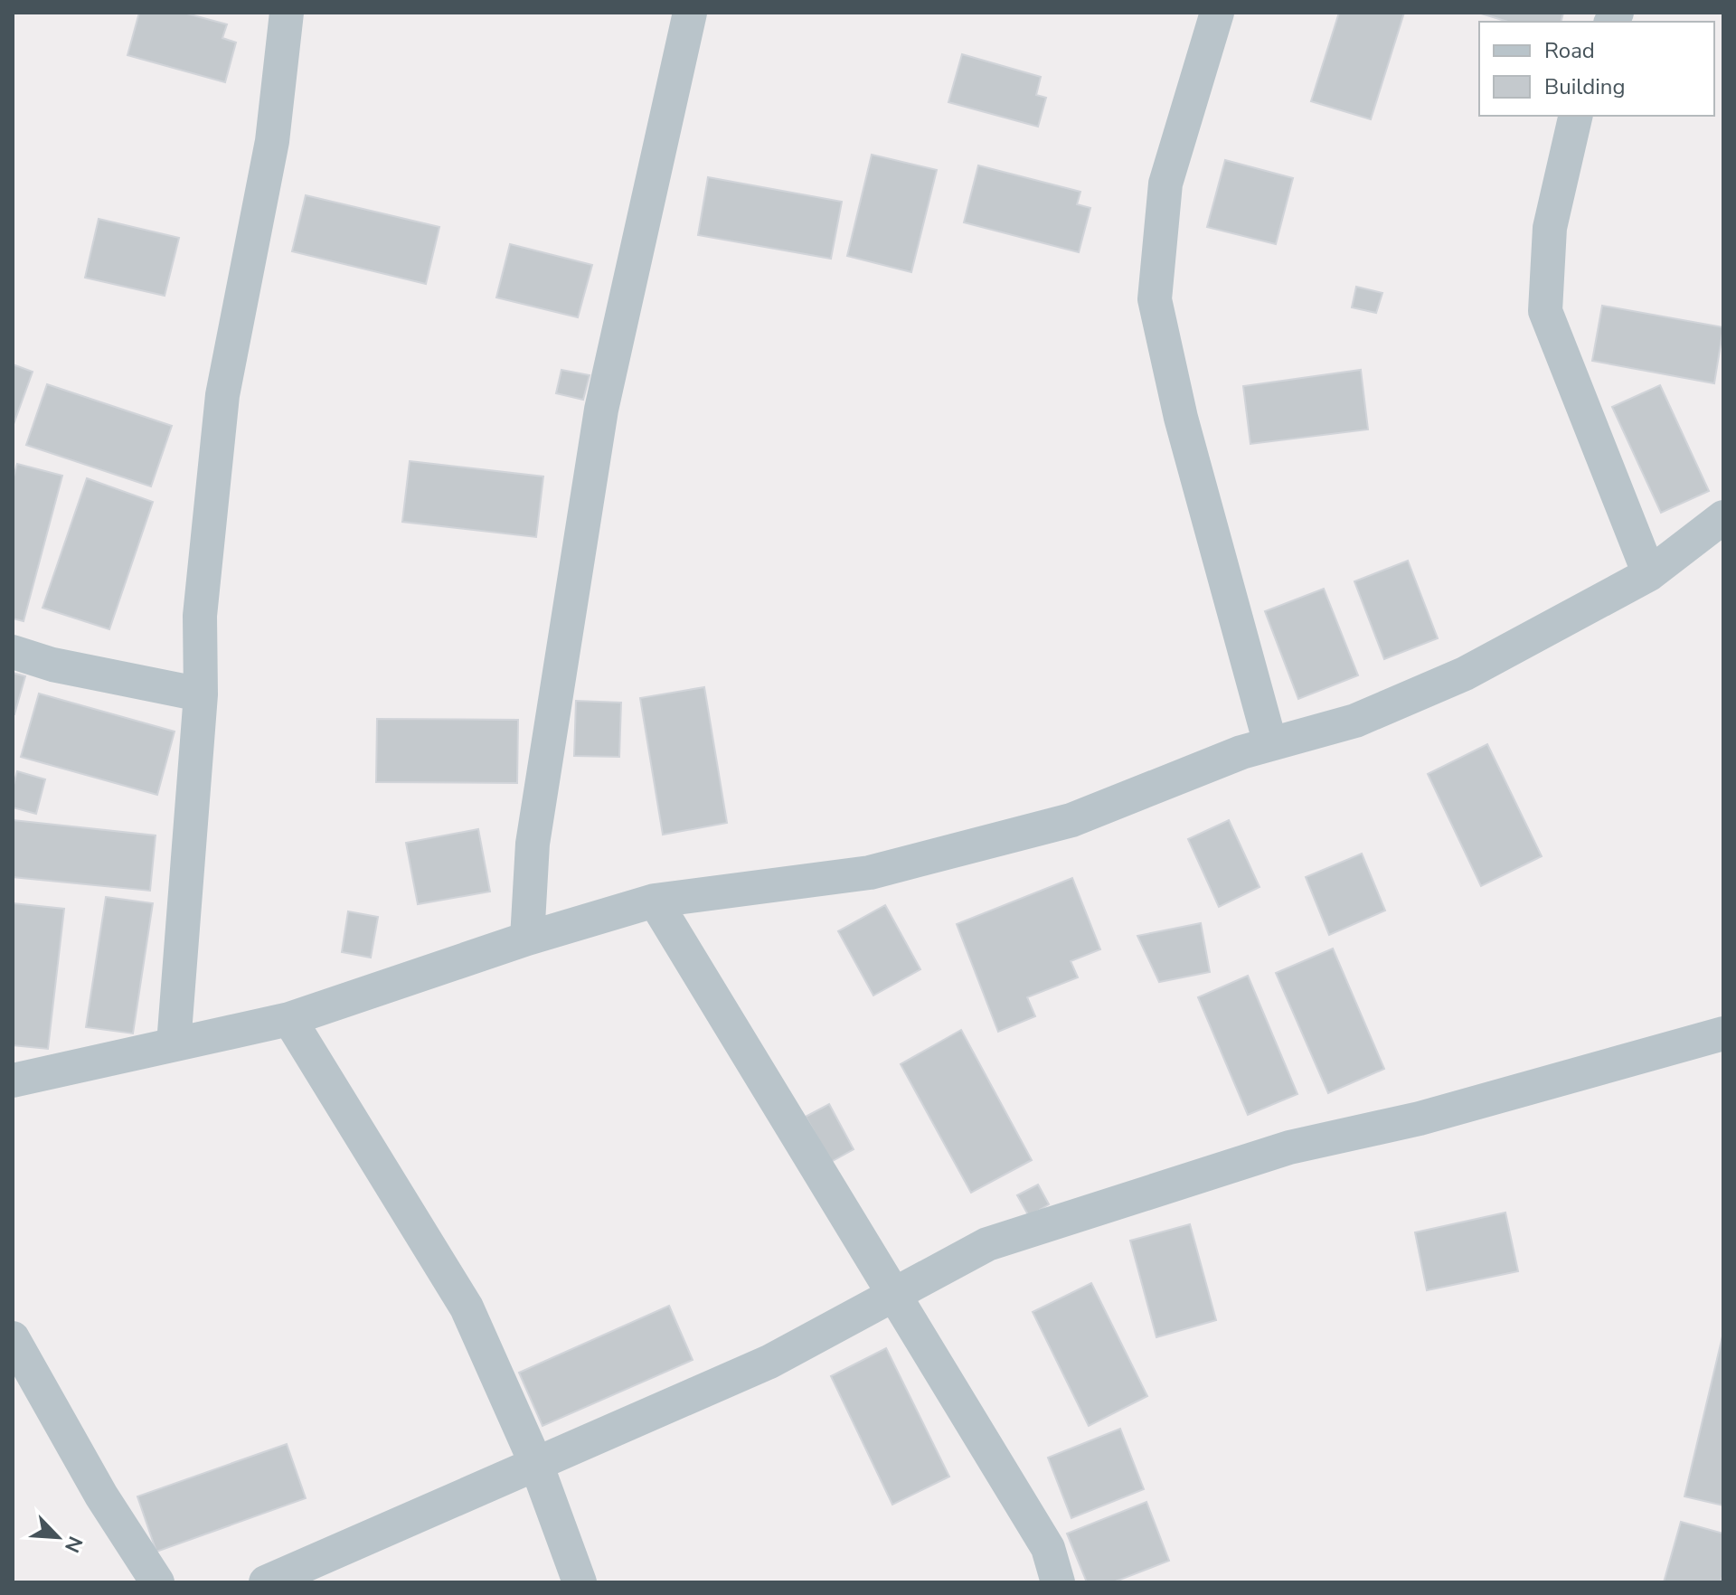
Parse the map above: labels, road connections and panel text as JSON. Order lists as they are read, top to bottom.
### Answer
{
  "legend": ["Road", "Building"],
  "north": "bottom right"
}
